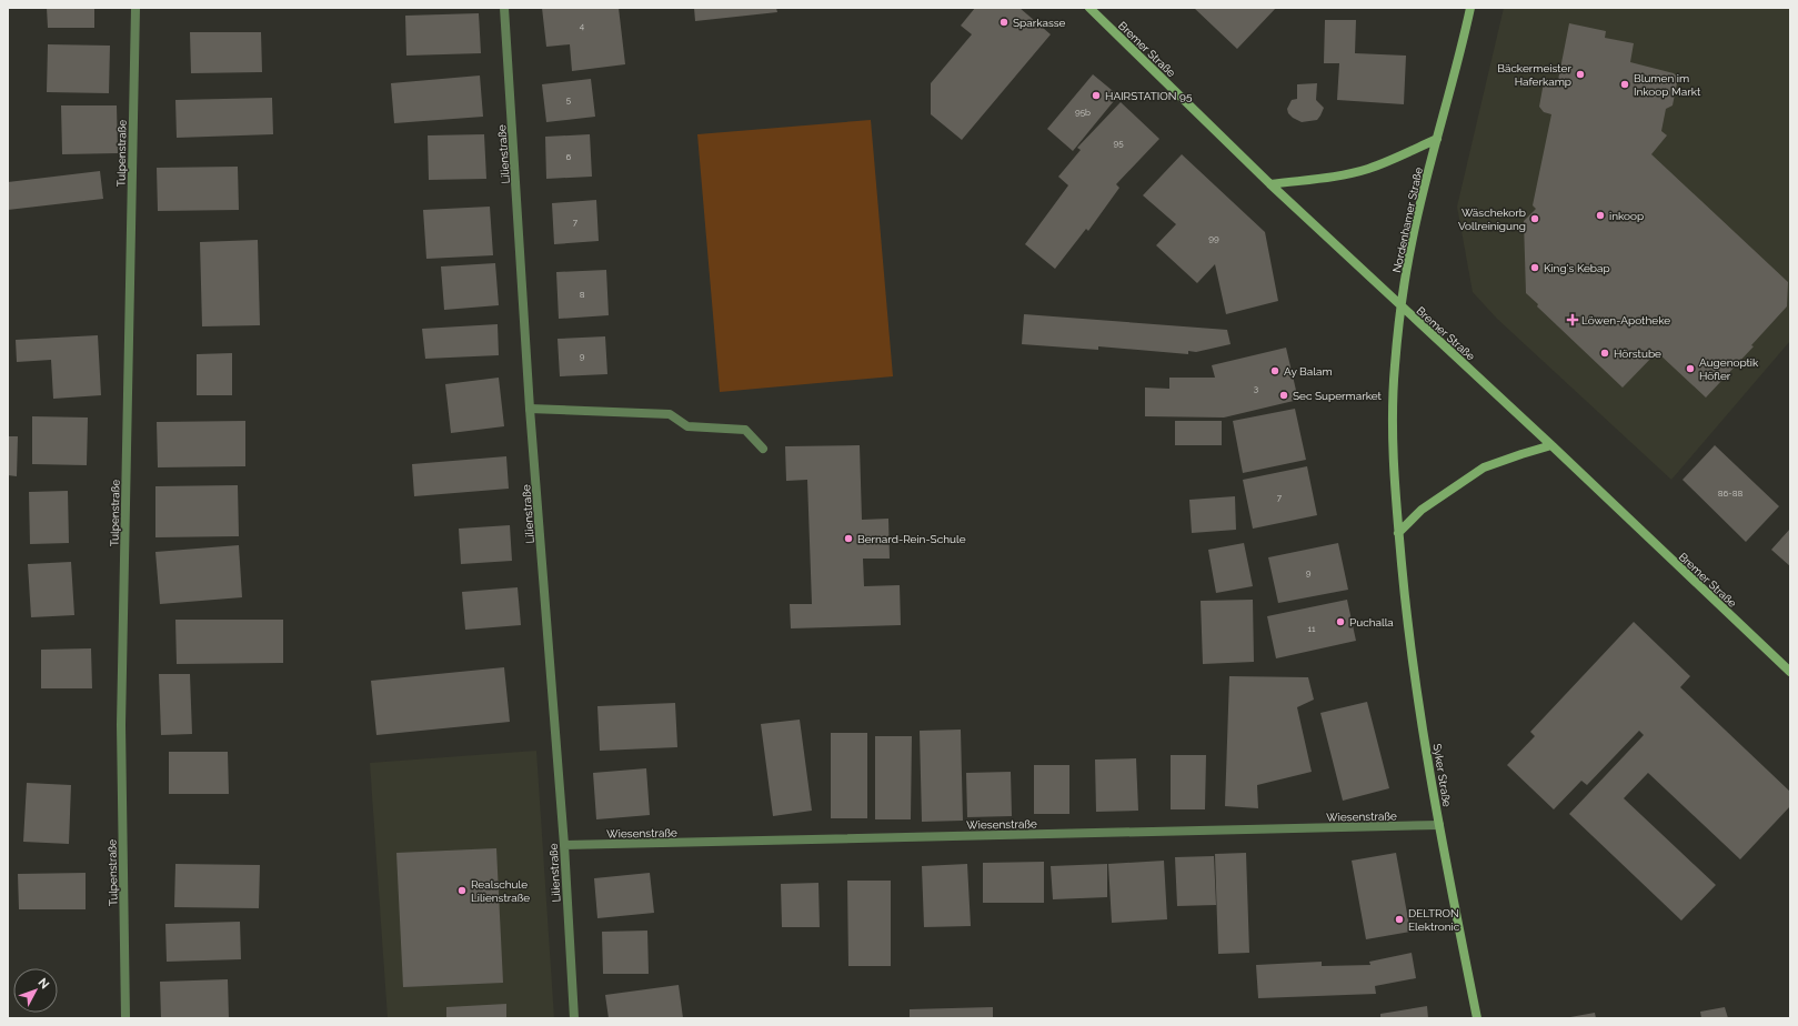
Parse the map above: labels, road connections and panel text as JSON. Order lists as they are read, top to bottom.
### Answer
{
  "streets": {
    "main road": ["Bremer Straße", "Nordenhamer Straße", "Syker Straße"],
    "street": ["Tulpenstraße", "Lilienstraße", "Wiesenstraße"]
  },
  "crossings": [
    ["Bremer Straße", "Nordenhamer Straße"],
    ["Bremer Straße", "Syker Straße"],
    ["Lilienstraße", "Wiesenstraße"],
    ["Nordenhamer Straße", "Syker Straße"],
    ["Syker Straße", "Wiesenstraße"]
  ],
  "places": {
    "other": [
      "Sparkasse",
      "Bäckermeister Haferkamp",
      "Blumen im Inkoop Markt",
      "HAIRSTATION 95",
      "inkoop",
      "Wäschekorb Vollreinigung",
      "King's Kebap",
      "Hörstube",
      "Augenoptik Höfler",
      "Ay Balam",
      "Sec Supermarket",
      "Bernard-Rein-Schule",
      "Puchalla",
      "Realschule Lilienstraße",
      "DELTRON Elektronic"
    ],
    "health": ["Löwen-Apotheke"]
  },
  "house_numbers": [
    "4",
    "5",
    "95b",
    "95",
    "6",
    "7",
    "99",
    "8",
    "9",
    "3",
    "86-88",
    "7",
    "9",
    "11"
  ],
  "north": "top right"
}
